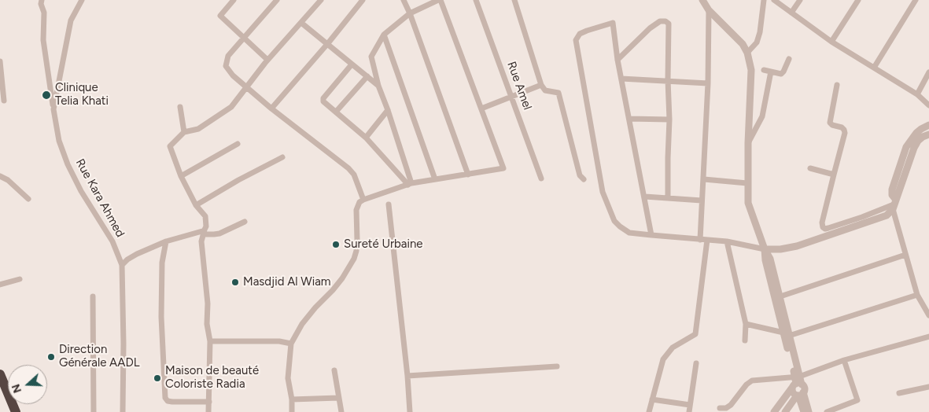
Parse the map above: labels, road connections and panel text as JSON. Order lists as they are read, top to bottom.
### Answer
{
  "streets": {
    "street": ["Rue Amel", "Rue Kara Ahmed"]
  },
  "places": [
    "Clinique Telia Khati",
    "Sureté Urbaine",
    "Masdjid Al Wiam",
    "Direction Générale AADL",
    "Maison de beauté Coloriste Radia"
  ],
  "north": "left"
}
